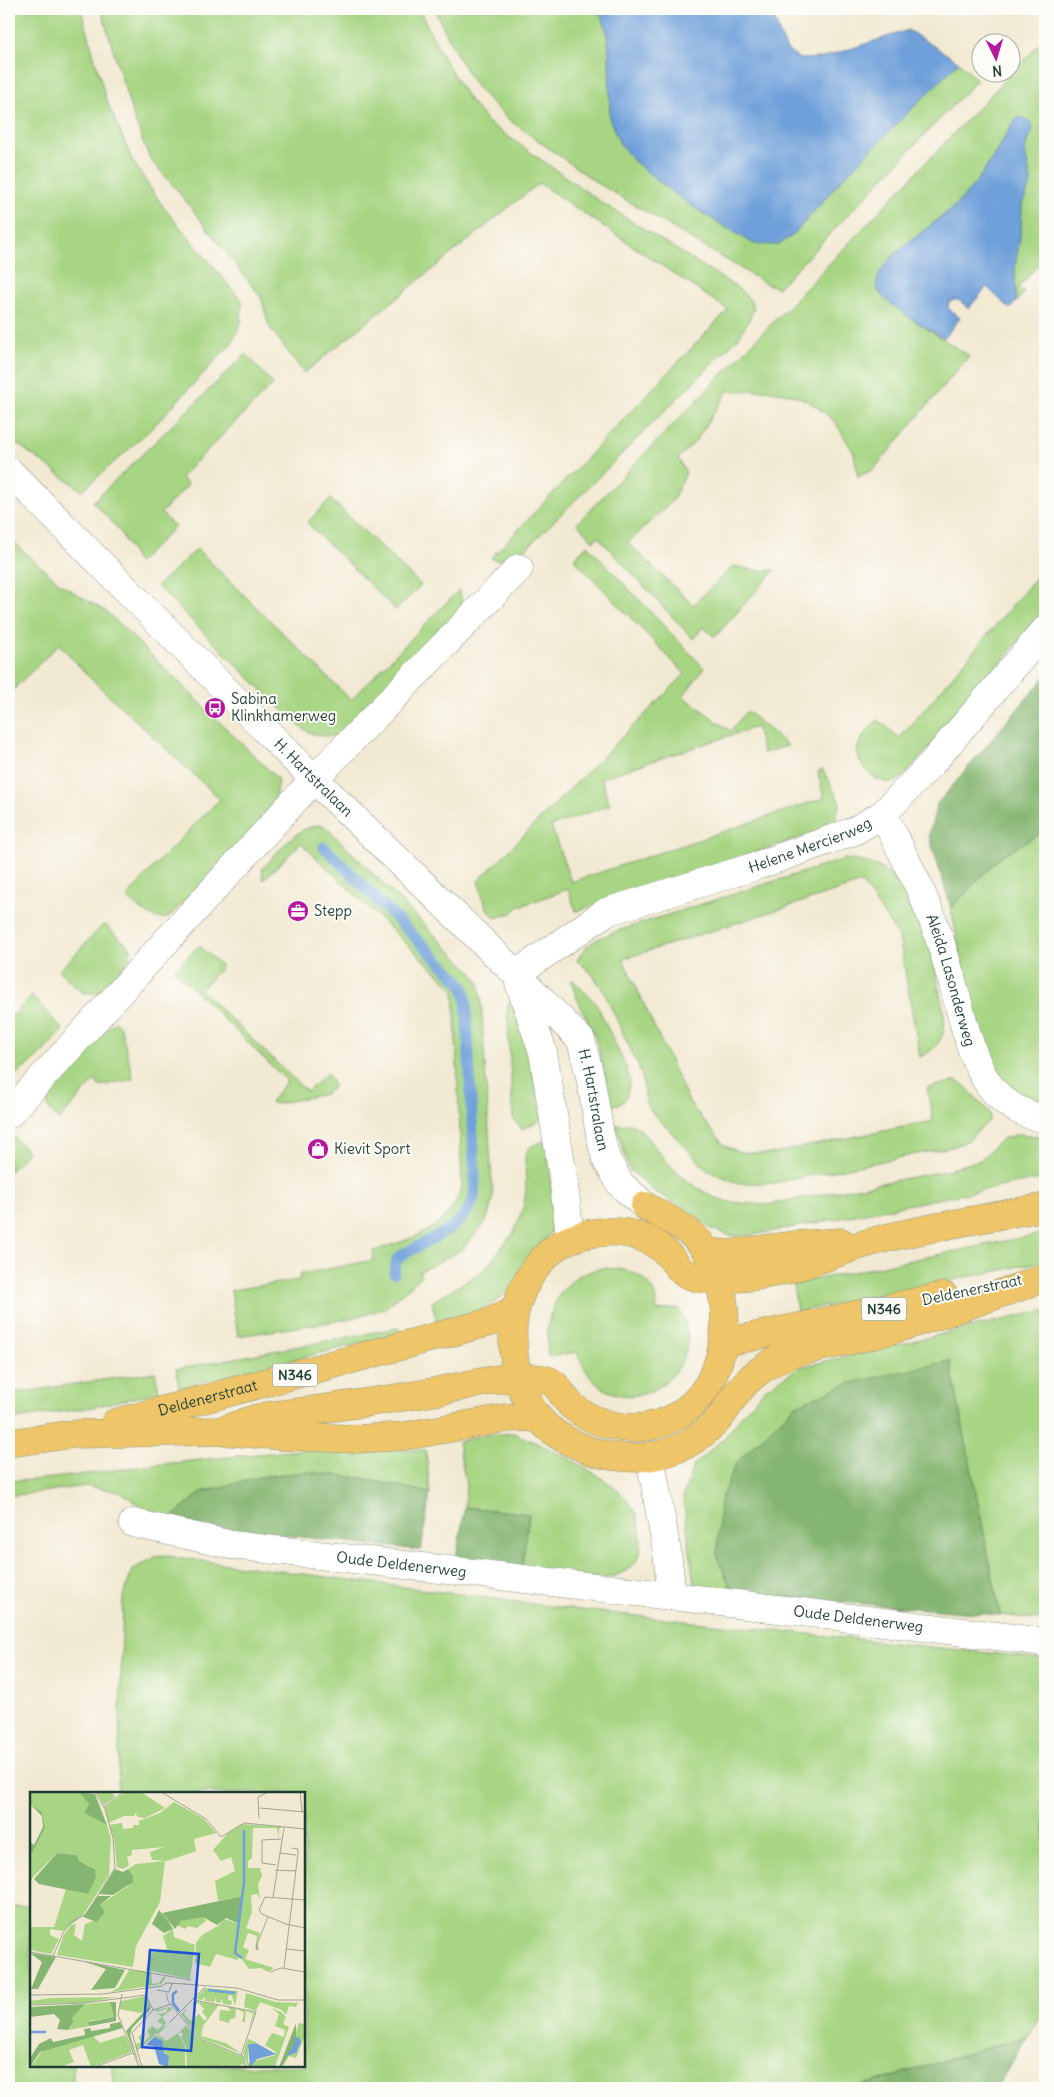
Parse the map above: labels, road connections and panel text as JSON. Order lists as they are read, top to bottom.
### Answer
{
  "streets": {
    "main road": ["Deldenerstraat", "N346"],
    "street": [
      "H. Hartstralaan",
      "Helene Mercierweg",
      "Aleida Lasonderweg",
      "Oude Deldenerweg"
    ]
  },
  "crossings": [
    ["H. Hartstralaan", "Helene Mercierweg"],
    ["H. Hartstralaan", "N346"],
    ["Helene Mercierweg", "Aleida Lasonderweg"],
    ["Deldenerstraat", "N346"]
  ],
  "places": {
    "bus stop": ["Sabina Klinkhamerweg"],
    "office": ["Stepp"],
    "shop": ["Kievit Sport"]
  },
  "north": "bottom"
}
